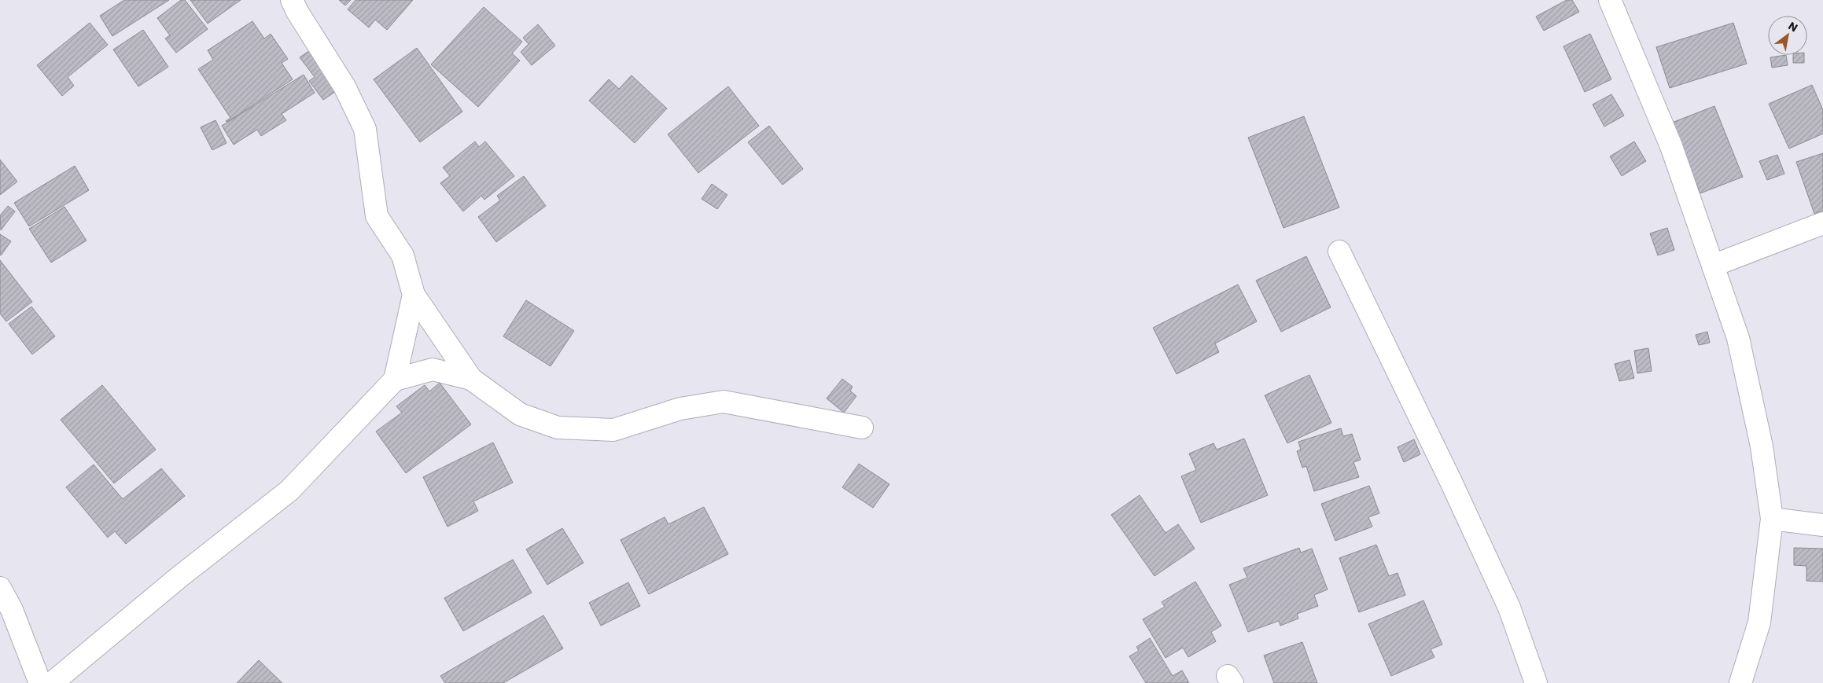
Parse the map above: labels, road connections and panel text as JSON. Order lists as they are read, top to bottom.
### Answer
{
  "north": "top right"
}
